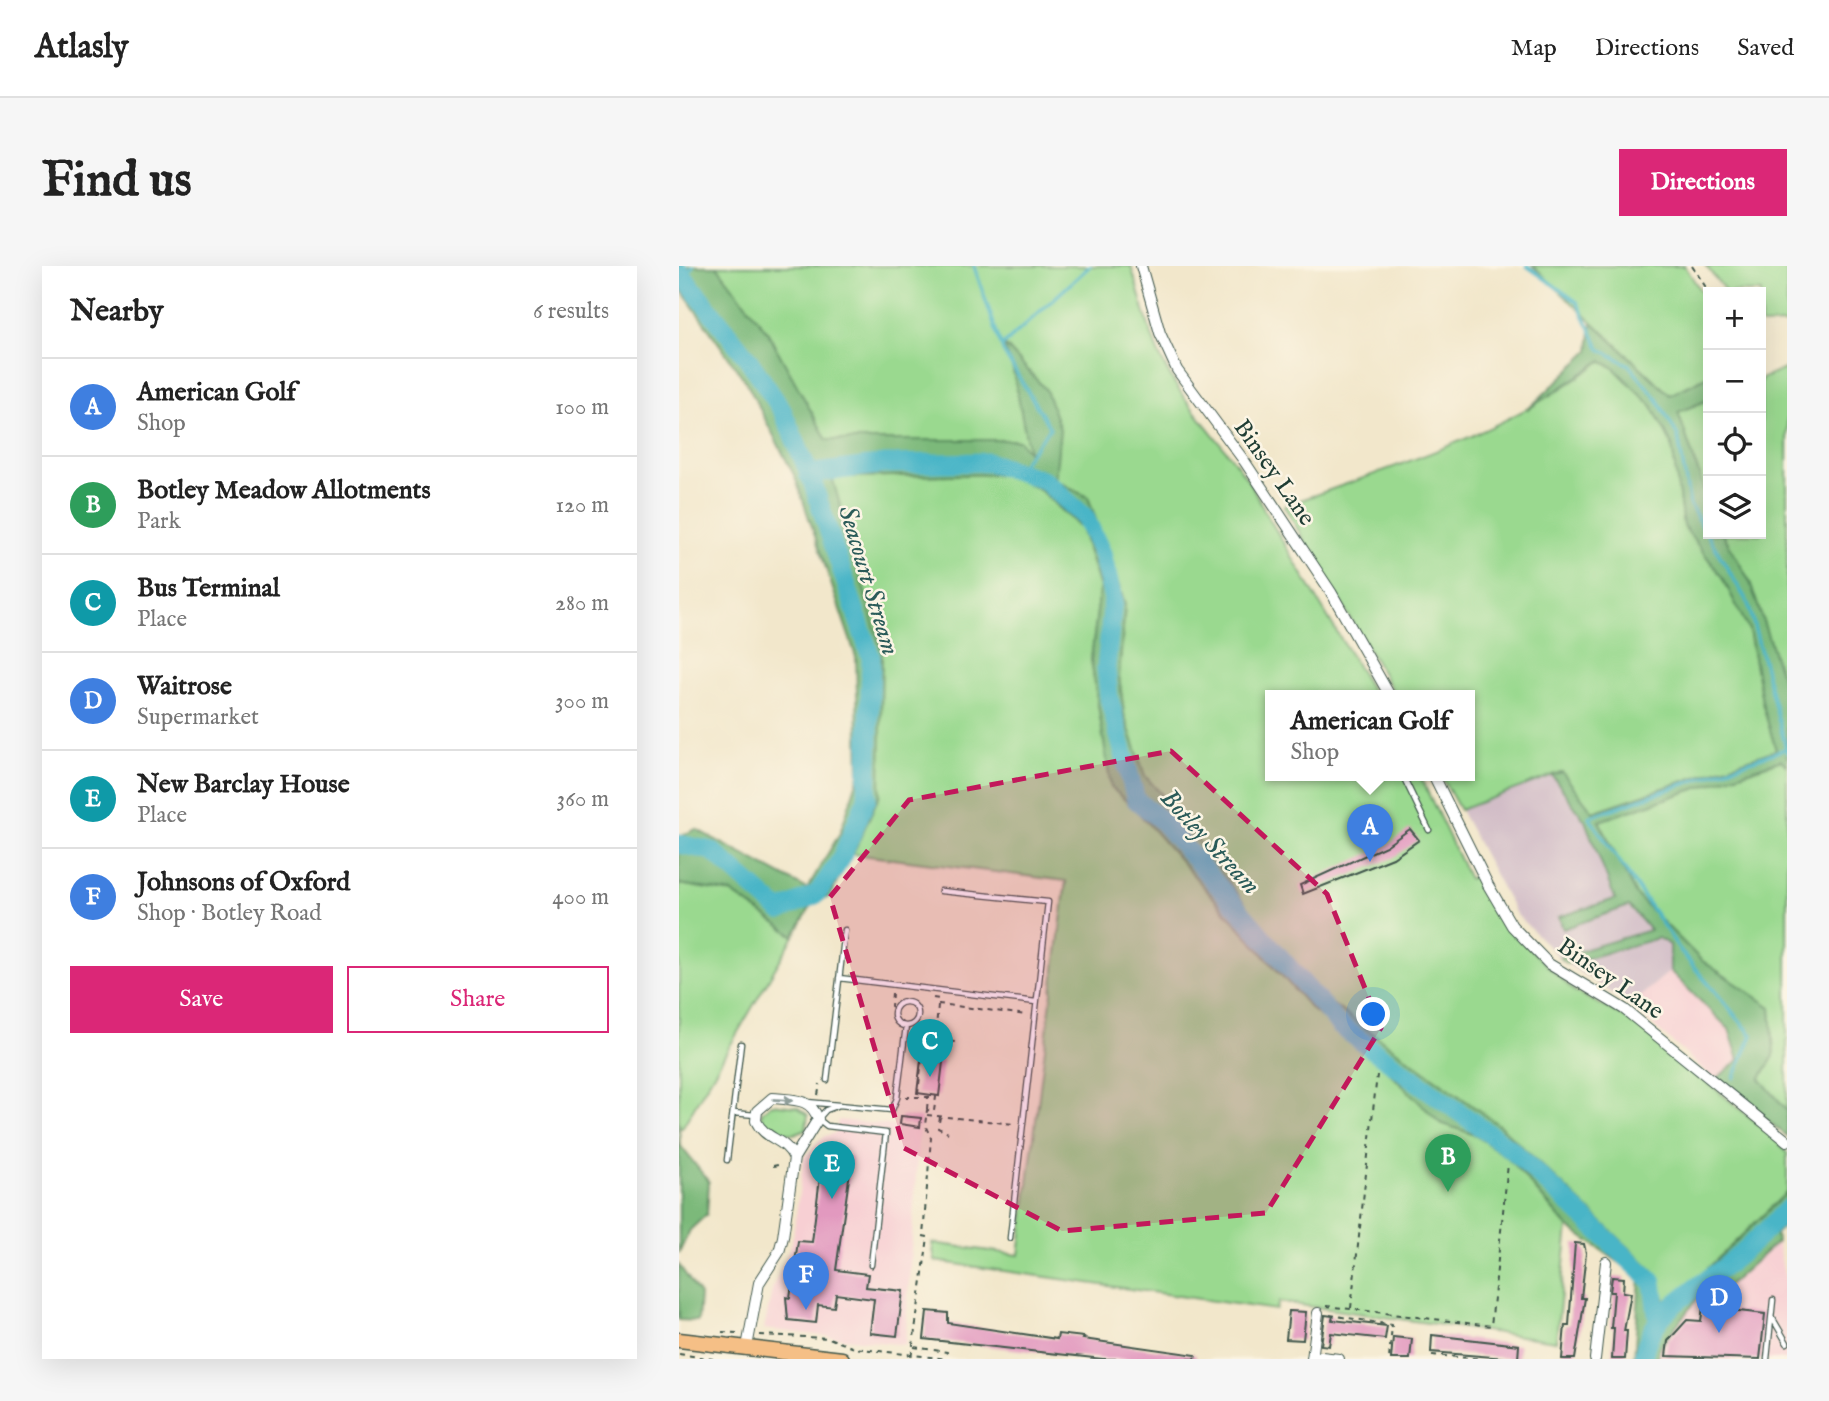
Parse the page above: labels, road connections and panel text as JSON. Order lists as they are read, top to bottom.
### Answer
{
  "streets": {
    "street": ["Binsey Lane"]
  },
  "water": ["Seacourt Stream", "Botley Stream"],
  "page": {
    "header": "Atlasly",
    "nav": ["Map", "Directions", "Saved"],
    "buttons": [
      "Directions",
      ["Save", "Share"]
    ],
    "title": "Find us",
    "heading": ["Nearby", "6 results"],
    "map_buttons": ["+", "−"],
    "list": [
      {
        "mark": "A",
        "name": "American Golf",
        "note": "Shop",
        "value": "100 m"
      },
      {
        "mark": "B",
        "name": "Botley Meadow Allotments",
        "note": "Park",
        "value": "120 m"
      },
      {
        "mark": "C",
        "name": "Bus Terminal",
        "note": "Place",
        "value": "280 m"
      },
      {
        "mark": "D",
        "name": "Waitrose",
        "note": "Supermarket",
        "value": "300 m"
      },
      {
        "mark": "E",
        "name": "New Barclay House",
        "note": "Place",
        "value": "360 m"
      },
      {
        "mark": "F",
        "name": "Johnsons of Oxford",
        "note": "Shop · Botley Road",
        "value": "400 m"
      }
    ],
    "popup": ["American Golf", "Shop"],
    "pins": [
      "A",
      "C",
      "B",
      "E",
      "F",
      "D"
    ]
  }
}
